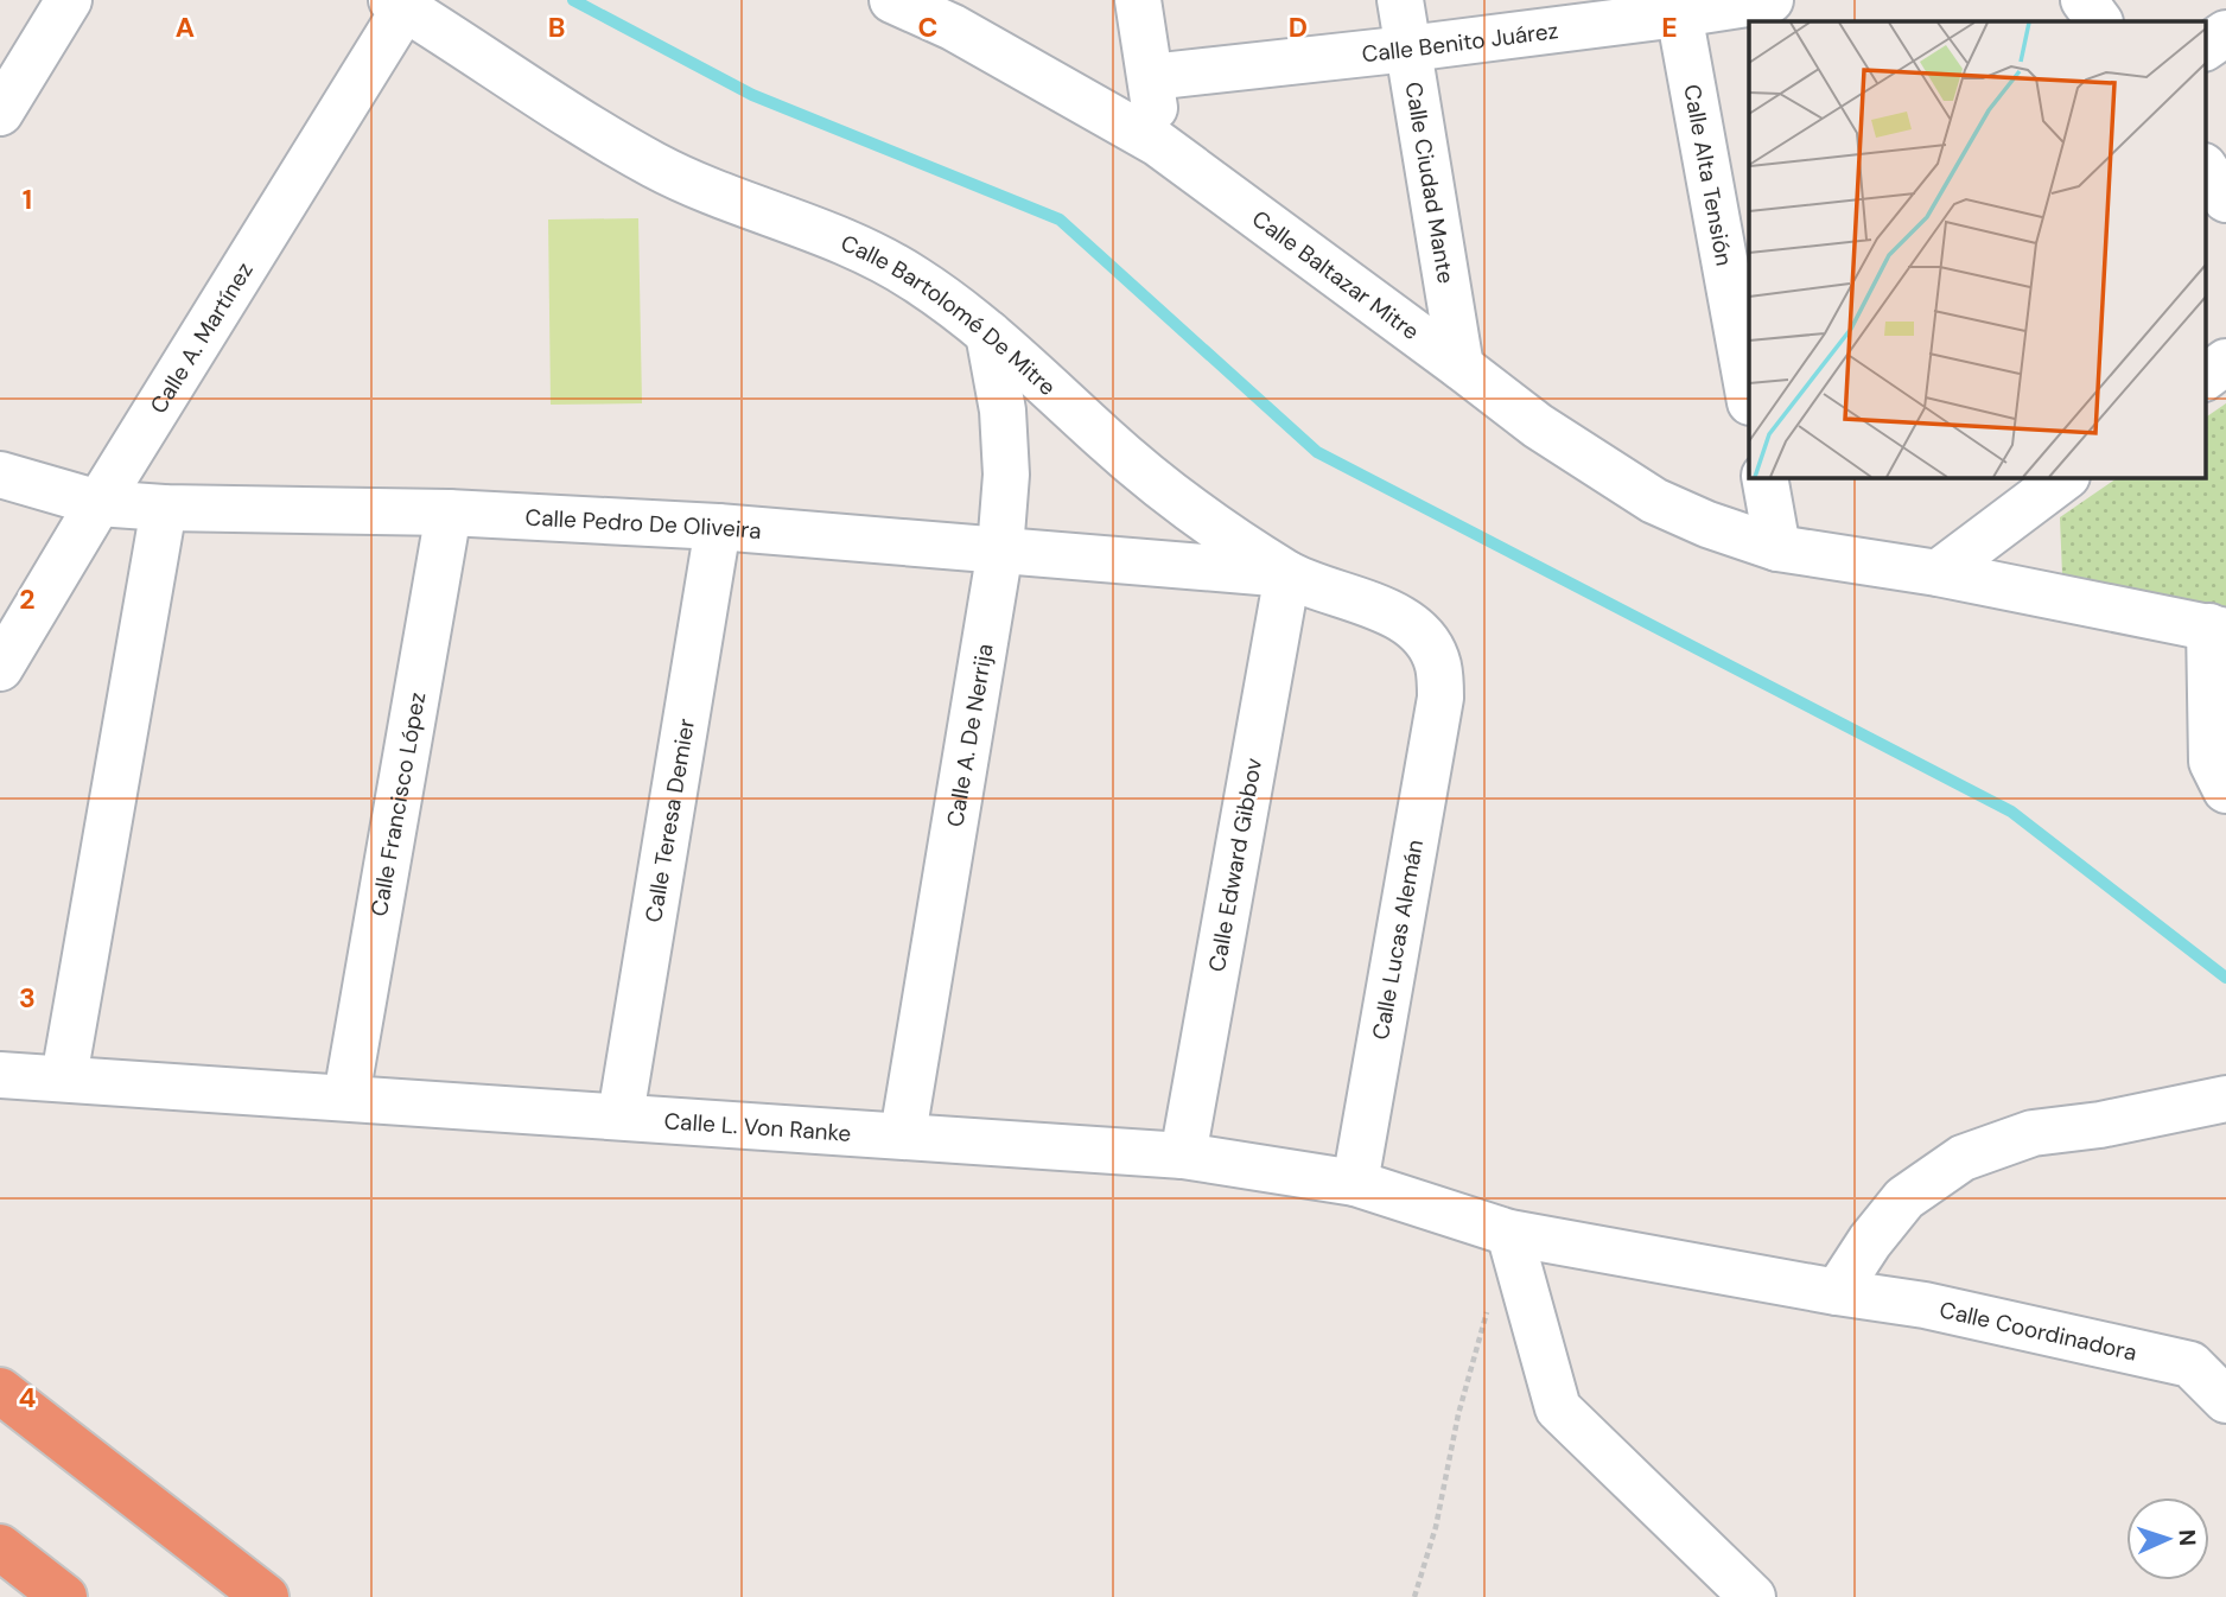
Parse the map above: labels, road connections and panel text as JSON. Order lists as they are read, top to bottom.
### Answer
{
  "streets": {
    "street": [
      "Calle Benito Juárez",
      "Calle Alta Tensión",
      "Calle Ciudad Mante",
      "Calle Baltazar Mitre",
      "Calle Bartolomé De Mitre",
      "Calle A. Martínez",
      "Calle Pedro De Oliveira",
      "Calle A. De Nerrija",
      "Calle Francisco López",
      "Calle Teresa Demier",
      "Calle Edward Gibbov",
      "Calle Lucas Alemán",
      "Calle L. Von Ranke",
      "Calle Coordinadora"
    ]
  },
  "crossings": [
    ["Calle Benito Juárez", "Calle Alta Tensión"],
    ["Calle Benito Juárez", "Calle Ciudad Mante"],
    ["Calle Ciudad Mante", "Calle Baltazar Mitre"],
    ["Calle Bartolomé De Mitre", "Calle A. Martínez"],
    ["Calle Bartolomé De Mitre", "Calle Pedro De Oliveira"],
    ["Calle Bartolomé De Mitre", "Calle A. De Nerrija"],
    ["Calle Bartolomé De Mitre", "Calle Edward Gibbov"],
    ["Calle Bartolomé De Mitre", "Calle Lucas Alemán"],
    ["Calle A. Martínez", "Calle Pedro De Oliveira"],
    ["Calle Pedro De Oliveira", "Calle A. De Nerrija"],
    ["Calle Pedro De Oliveira", "Calle Francisco López"],
    ["Calle Pedro De Oliveira", "Calle Teresa Demier"],
    ["Calle Pedro De Oliveira", "Calle Edward Gibbov"],
    ["Calle A. De Nerrija", "Calle L. Von Ranke"],
    ["Calle Francisco López", "Calle L. Von Ranke"],
    ["Calle Teresa Demier", "Calle L. Von Ranke"],
    ["Calle Edward Gibbov", "Calle L. Von Ranke"],
    ["Calle Lucas Alemán", "Calle L. Von Ranke"],
    ["Calle L. Von Ranke", "Calle Coordinadora"]
  ],
  "north": "right",
  "grid": {
    "columns": [
      "A",
      "B",
      "C",
      "D",
      "E"
    ],
    "rows": [
      "1",
      "2",
      "3",
      "4"
    ]
  }
}
